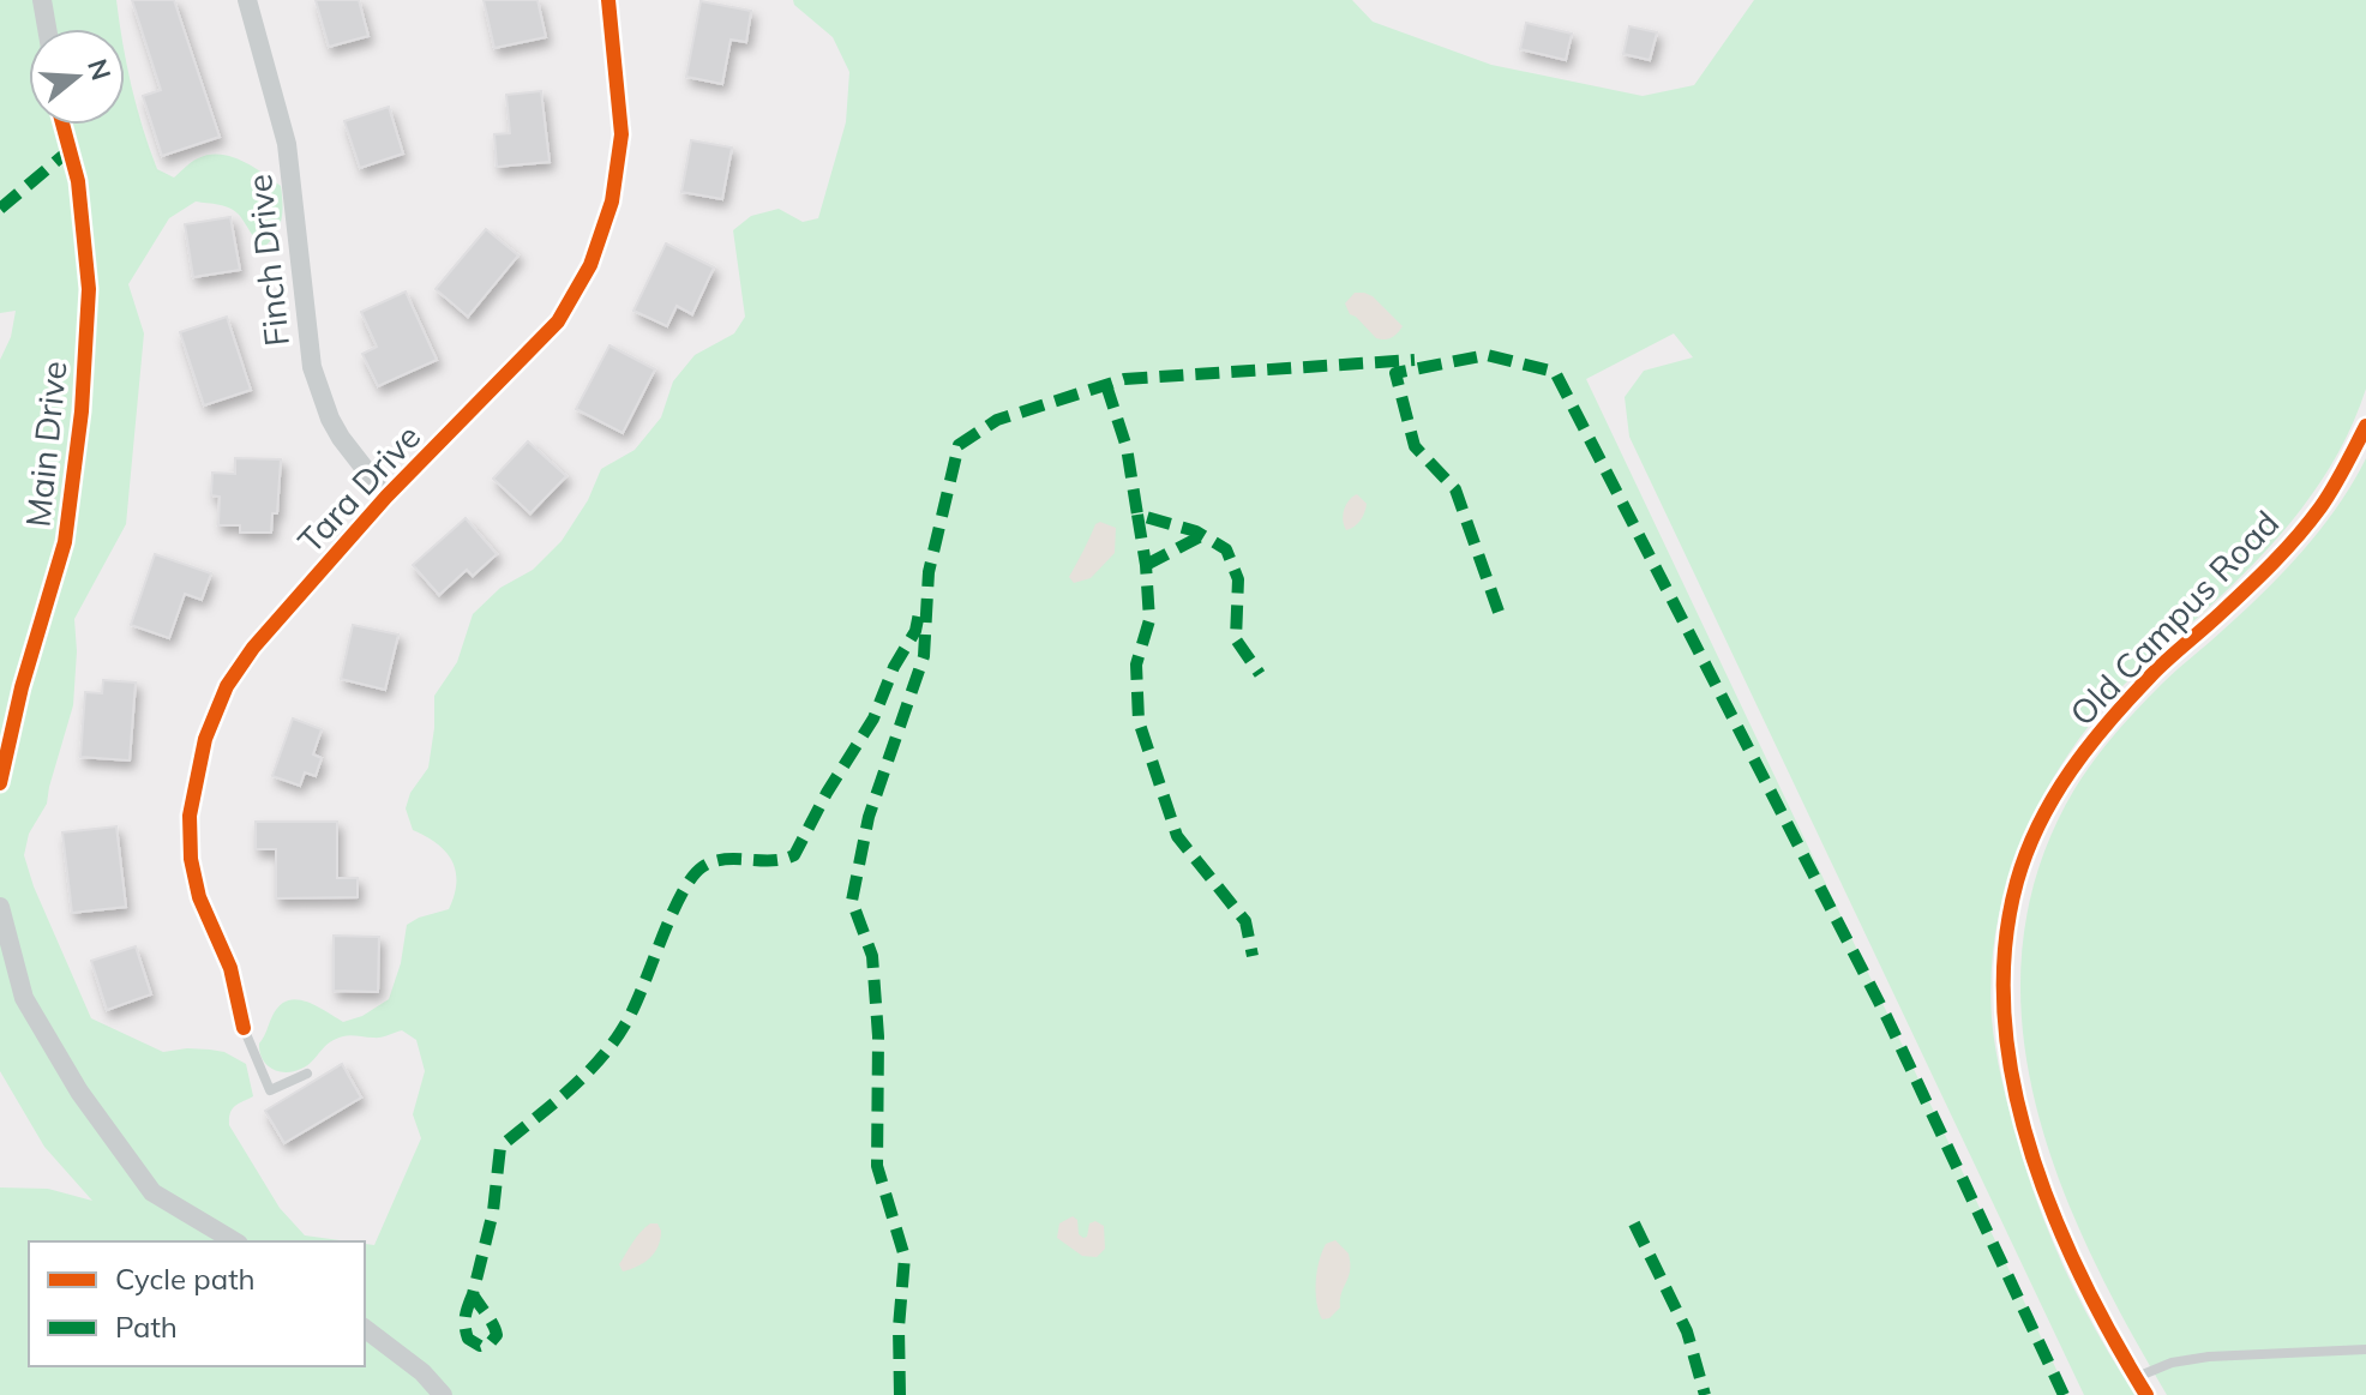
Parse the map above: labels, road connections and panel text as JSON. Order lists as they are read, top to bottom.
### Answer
{
  "streets": {
    "street": [
      "Finch Drive",
      "Main Drive",
      "Tara Drive",
      "Old Campus Road"
    ]
  },
  "crossings": [
    ["Finch Drive", "Tara Drive"]
  ],
  "legend": ["Cycle path", "Path"],
  "north": "right"
}
